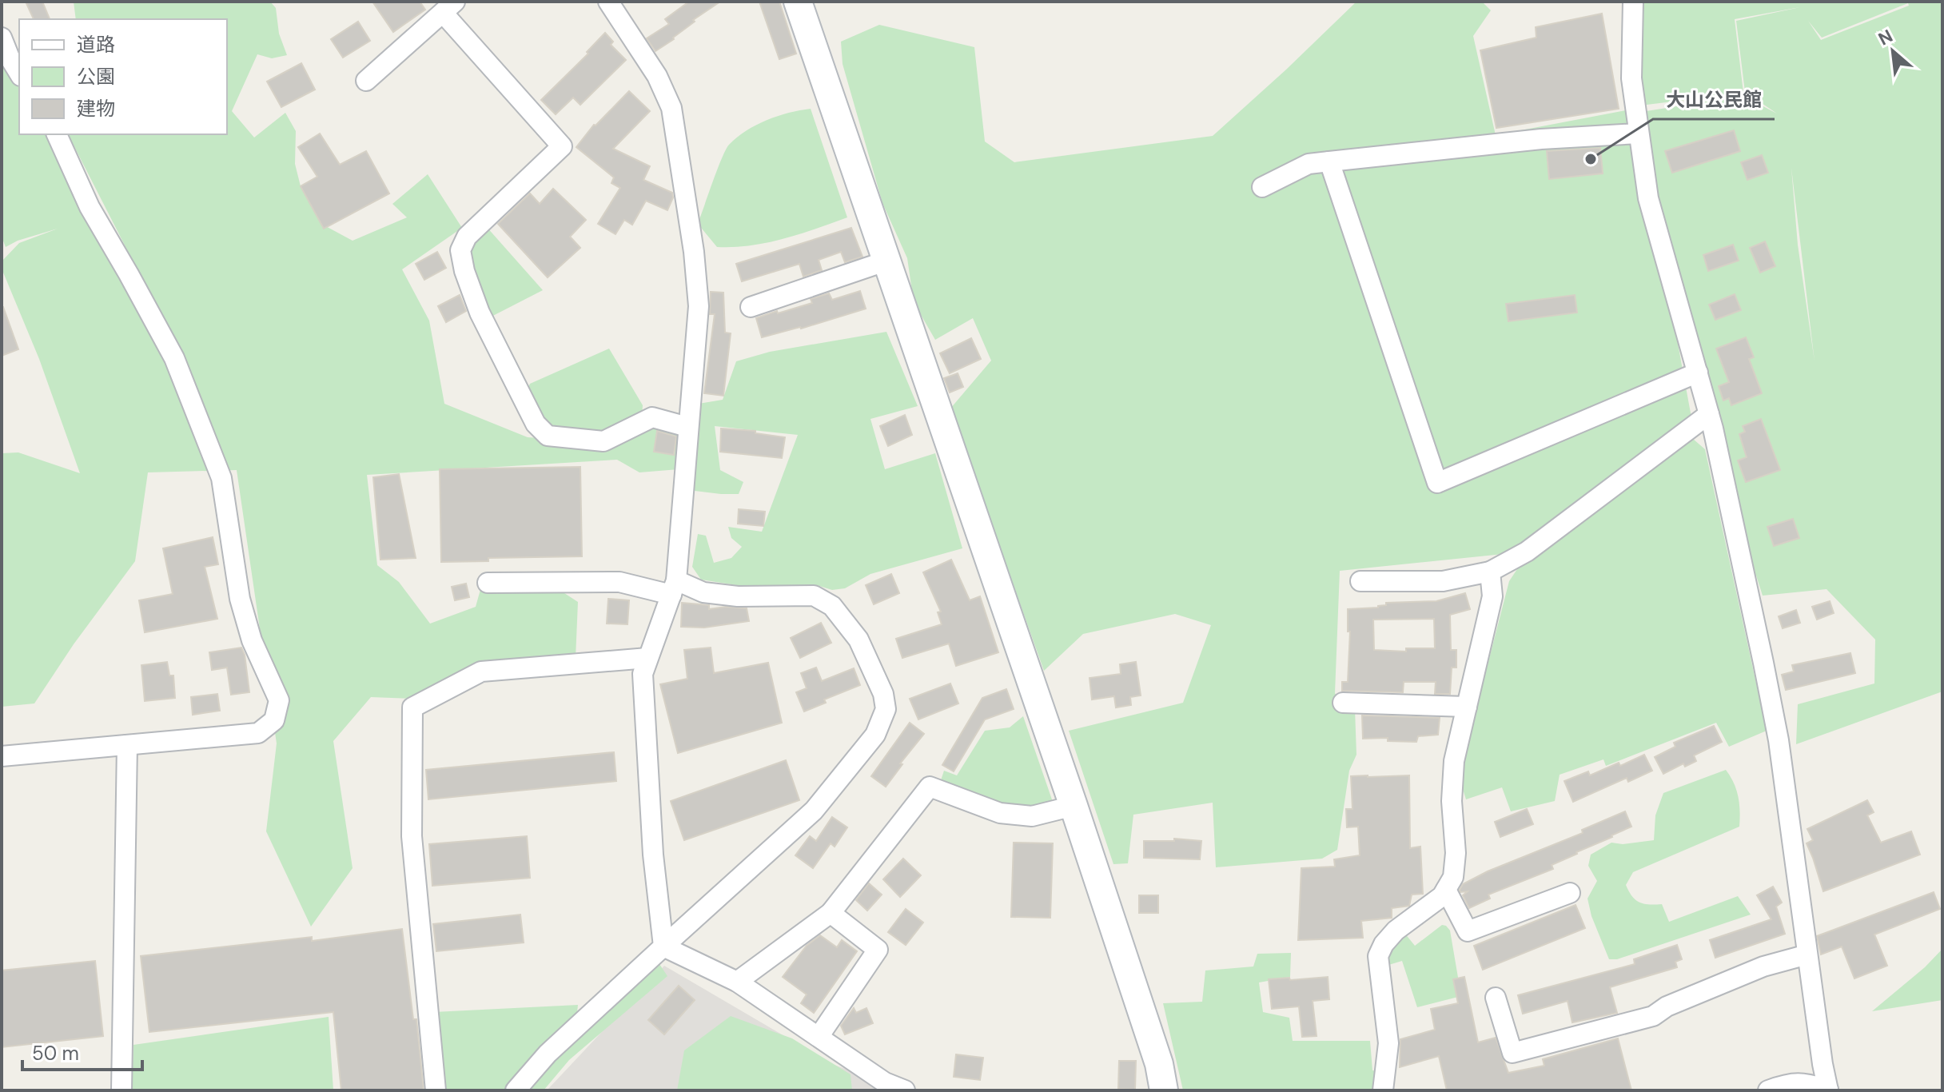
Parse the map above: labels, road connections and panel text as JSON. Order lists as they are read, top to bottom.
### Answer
{
  "places": ["大山公民館"],
  "legend": ["道路", "公園", "建物"],
  "scale_bar": "50 m",
  "north": "top left"
}
